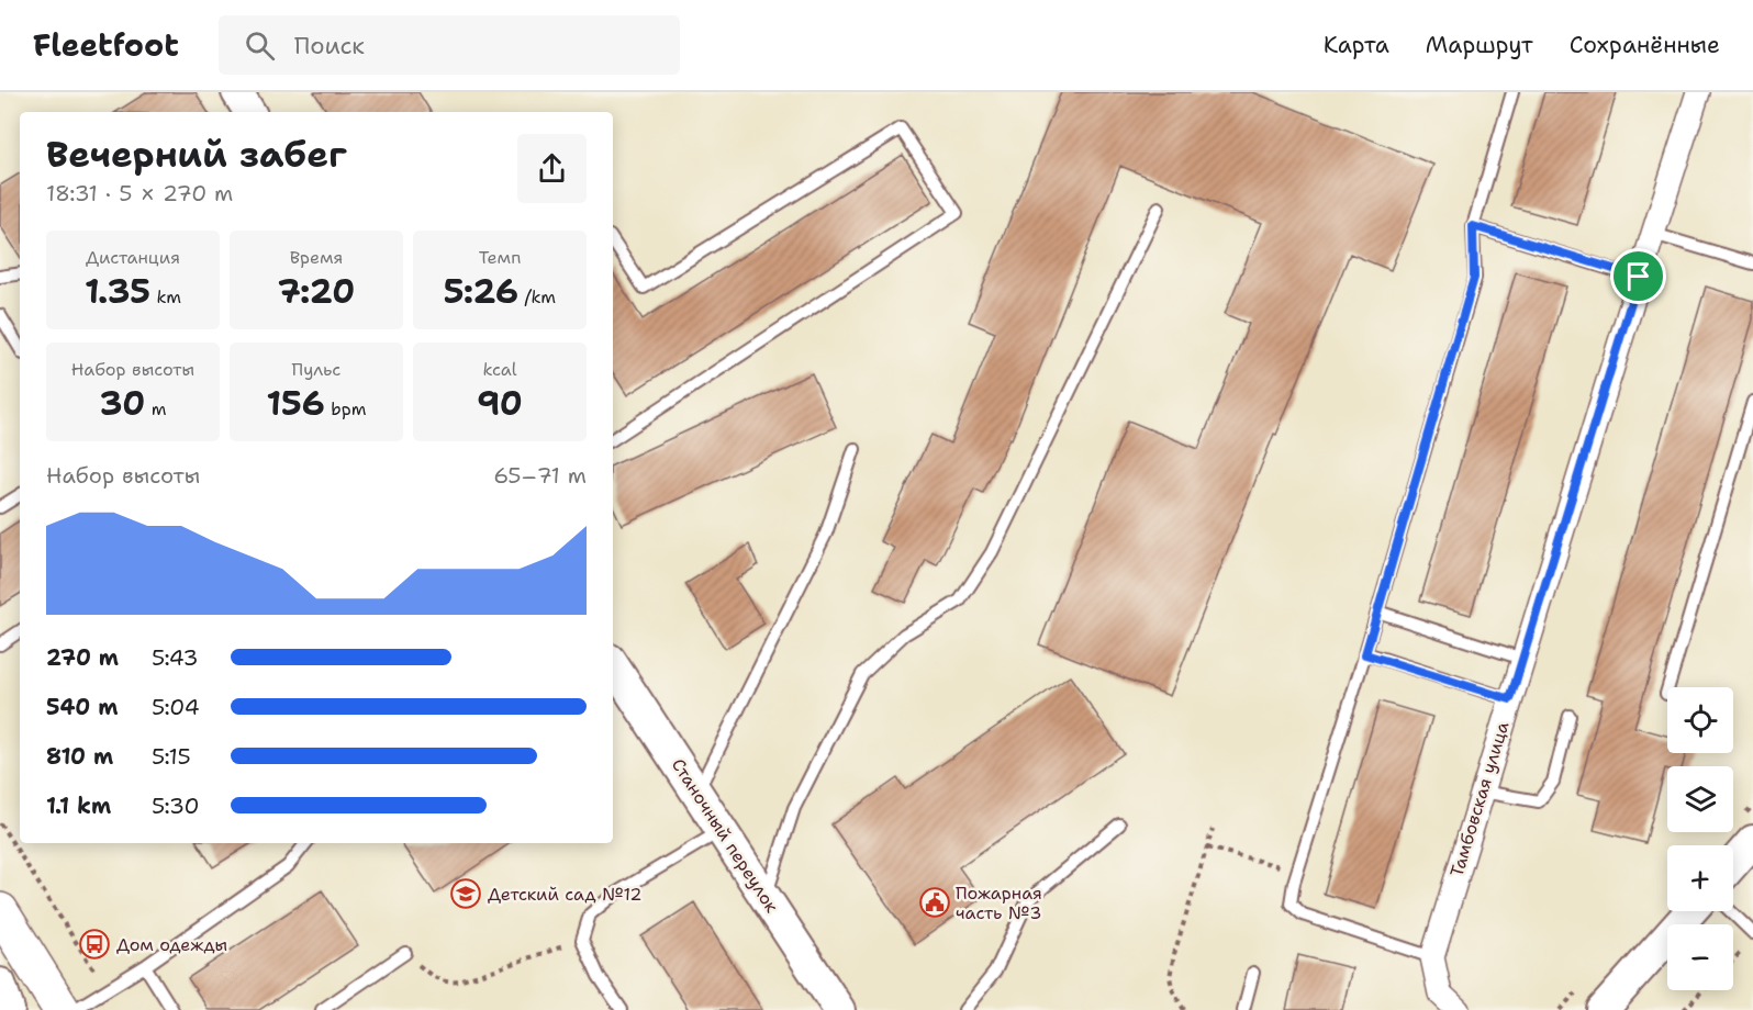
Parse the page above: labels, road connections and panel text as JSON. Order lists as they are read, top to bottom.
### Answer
{
  "streets": {
    "main road": ["Станочный переулок"],
    "street": ["Тамбовская улица"]
  },
  "places": {
    "school or university": ["Детский сад №12"],
    "public building": ["Пожарная часть №3"],
    "bus stop": ["Дом одежды"]
  },
  "page": {
    "header": "Fleetfoot",
    "search": "Поиск",
    "nav": ["Карта", "Маршрут", "Сохранённые"],
    "heading": ["Вечерний забег", "18:31 · 5 × 270 m"],
    "stats": [
      ["Дистанция", "1.35 km"],
      ["Время", "7:20"],
      ["Темп", "5:26 /km"],
      ["Набор высоты", "30 m"],
      ["Пульс", "156 bpm"],
      ["kcal", "90"]
    ],
    "chart": ["Набор высоты", "65–71 m"],
    "list": [
      {
        "name": "270 m",
        "note": "5:43"
      },
      {
        "name": "540 m",
        "note": "5:04"
      },
      {
        "name": "810 m",
        "note": "5:15"
      },
      {
        "name": "1.1 km",
        "note": "5:30"
      }
    ],
    "map_buttons": ["+", "−"]
  }
}
